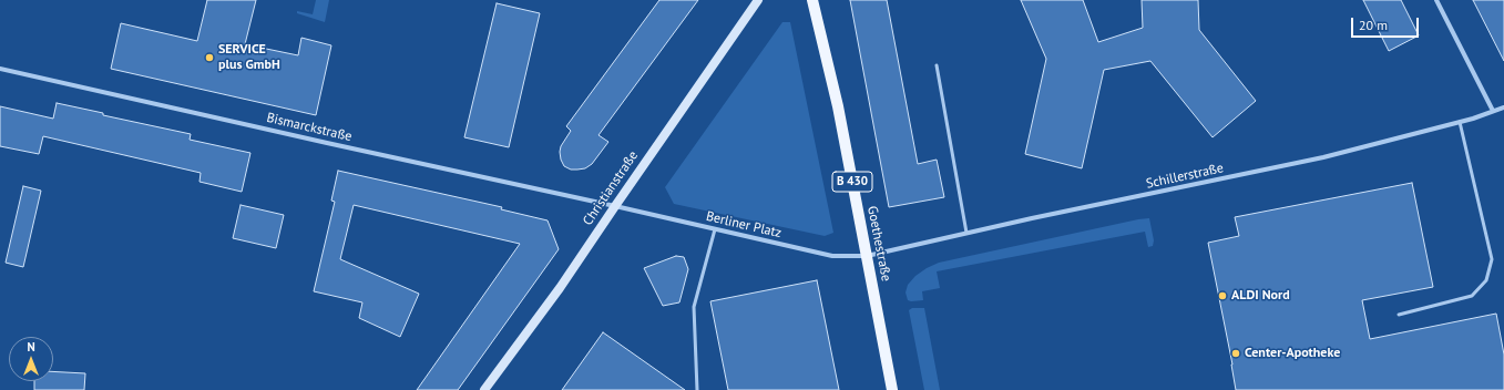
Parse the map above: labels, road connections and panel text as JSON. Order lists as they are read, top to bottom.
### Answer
{
  "streets": {
    "main road": ["B 430", "Goethestraße"],
    "street": [
      "Bismarckstraße",
      "Schillerstraße",
      "Christianstraße",
      "Berliner Platz"
    ]
  },
  "crossings": [
    ["Bismarckstraße", "Christianstraße"],
    ["Bismarckstraße", "Berliner Platz"],
    ["Schillerstraße", "Berliner Platz"],
    ["Schillerstraße", "Goethestraße"],
    ["Christianstraße", "Berliner Platz"],
    ["Berliner Platz", "Goethestraße"]
  ],
  "places": ["SERVICE plus GmbH", "ALDI Nord", "Center-Apotheke"],
  "scale_bar": "20 m",
  "north": "top"
}
